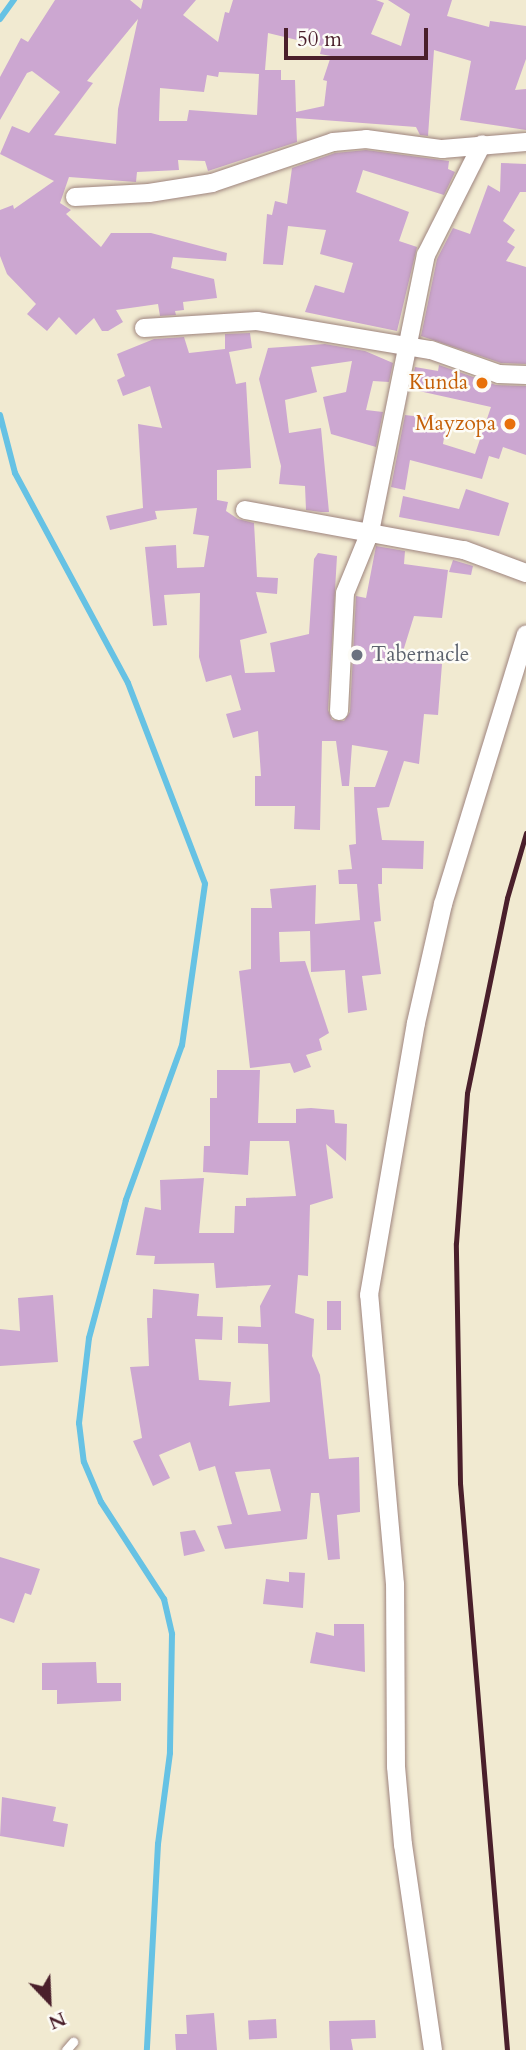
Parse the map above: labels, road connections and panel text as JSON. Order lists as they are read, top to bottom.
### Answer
{
  "places": ["Kunda", "Mayzopa", "Tabernacle"],
  "scale_bar": "50 m",
  "north": "bottom right"
}
